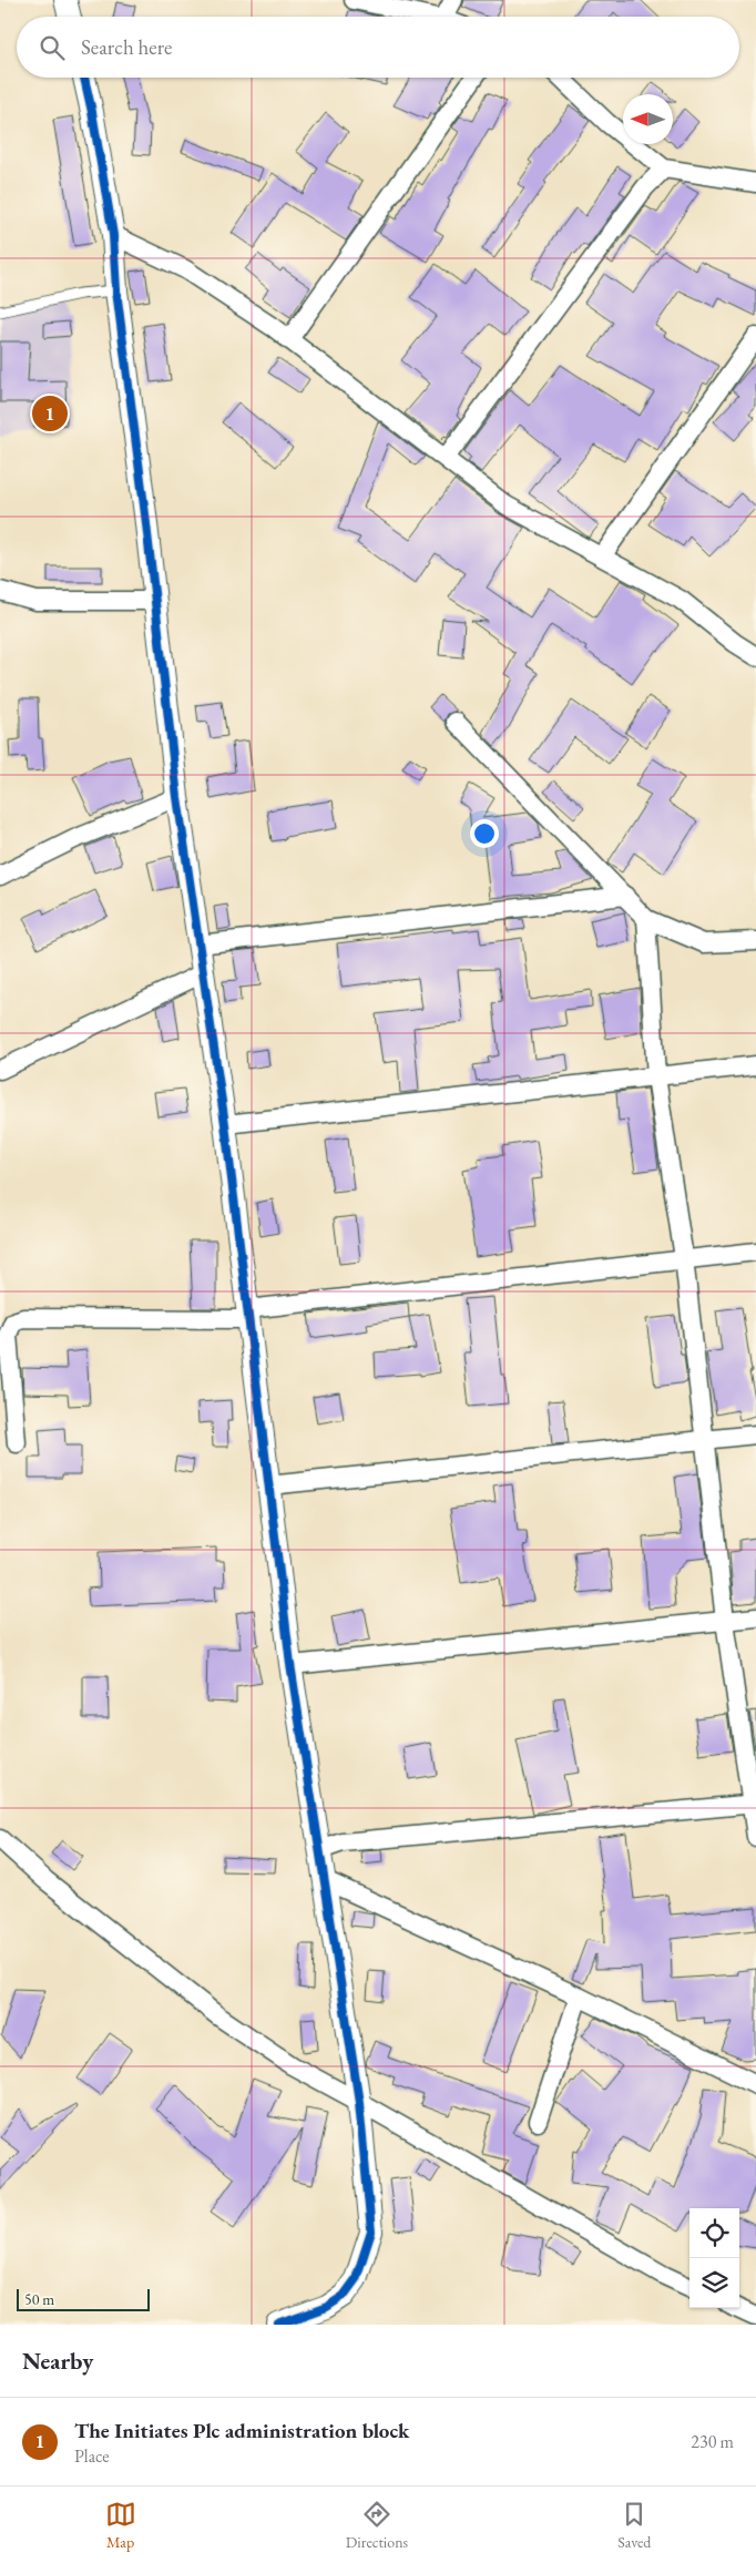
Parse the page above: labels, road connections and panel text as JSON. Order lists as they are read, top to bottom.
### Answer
{
  "scale_bar": "50 m",
  "north": "left",
  "page": {
    "search": "Search here",
    "pins": "1",
    "scale": "50 m",
    "heading": "Nearby",
    "list": [
      {
        "mark": "1",
        "name": "The Initiates Plc administration block",
        "note": "Place",
        "value": "230 m"
      }
    ],
    "nav": ["Map", "Directions", "Saved"]
  }
}
